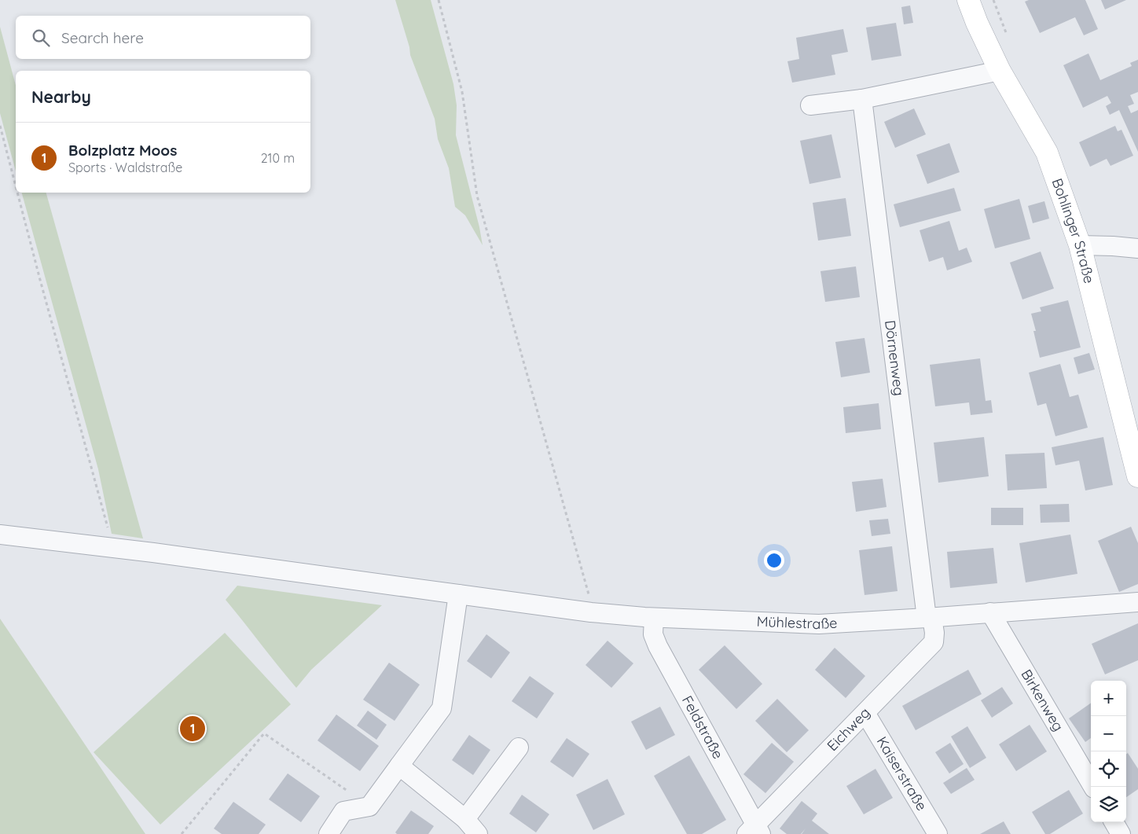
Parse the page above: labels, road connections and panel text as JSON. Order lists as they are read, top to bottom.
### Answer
{
  "streets": {
    "main road": ["Bohlinger Straße"],
    "street": [
      "Dörnenweg",
      "Mühlestraße",
      "Birkenweg",
      "Feldstraße",
      "Eichweg",
      "Kaiserstraße"
    ]
  },
  "crossings": [
    ["Dörnenweg", "Mühlestraße"],
    ["Dörnenweg", "Eichweg"],
    ["Mühlestraße", "Birkenweg"],
    ["Mühlestraße", "Feldstraße"],
    ["Mühlestraße", "Eichweg"],
    ["Feldstraße", "Eichweg"],
    ["Eichweg", "Kaiserstraße"]
  ],
  "page": {
    "search": "Search here",
    "heading": "Nearby",
    "list": [
      {
        "mark": "1",
        "name": "Bolzplatz Moos",
        "note": "Sports · Waldstraße",
        "value": "210 m"
      }
    ],
    "map_buttons": ["+", "−"],
    "pins": "1"
  }
}
